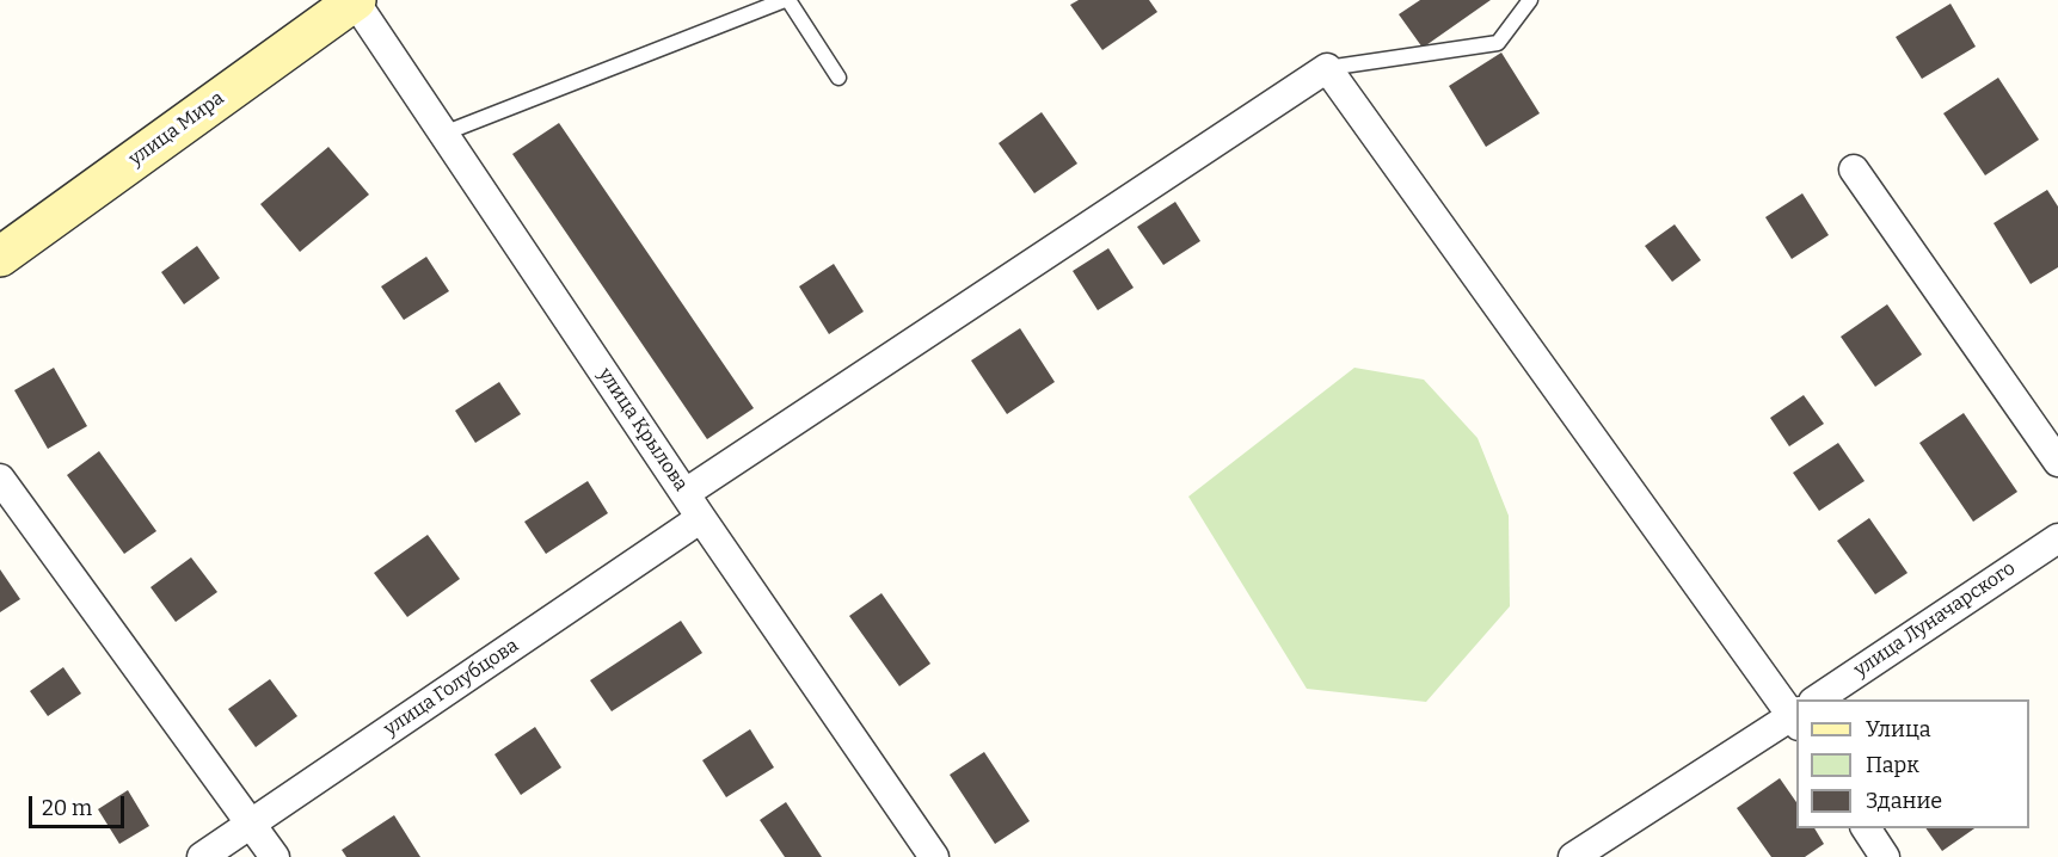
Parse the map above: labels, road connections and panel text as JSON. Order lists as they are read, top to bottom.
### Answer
{
  "streets": {
    "street": [
      "улица Мира",
      "улица Крылова",
      "улица Луначарского",
      "улица Голубцова"
    ]
  },
  "crossings": [
    ["улица Мира", "улица Крылова"],
    ["улица Крылова", "улица Голубцова"]
  ],
  "legend": ["Улица", "Парк", "Здание"],
  "scale_bar": "20 m"
}
